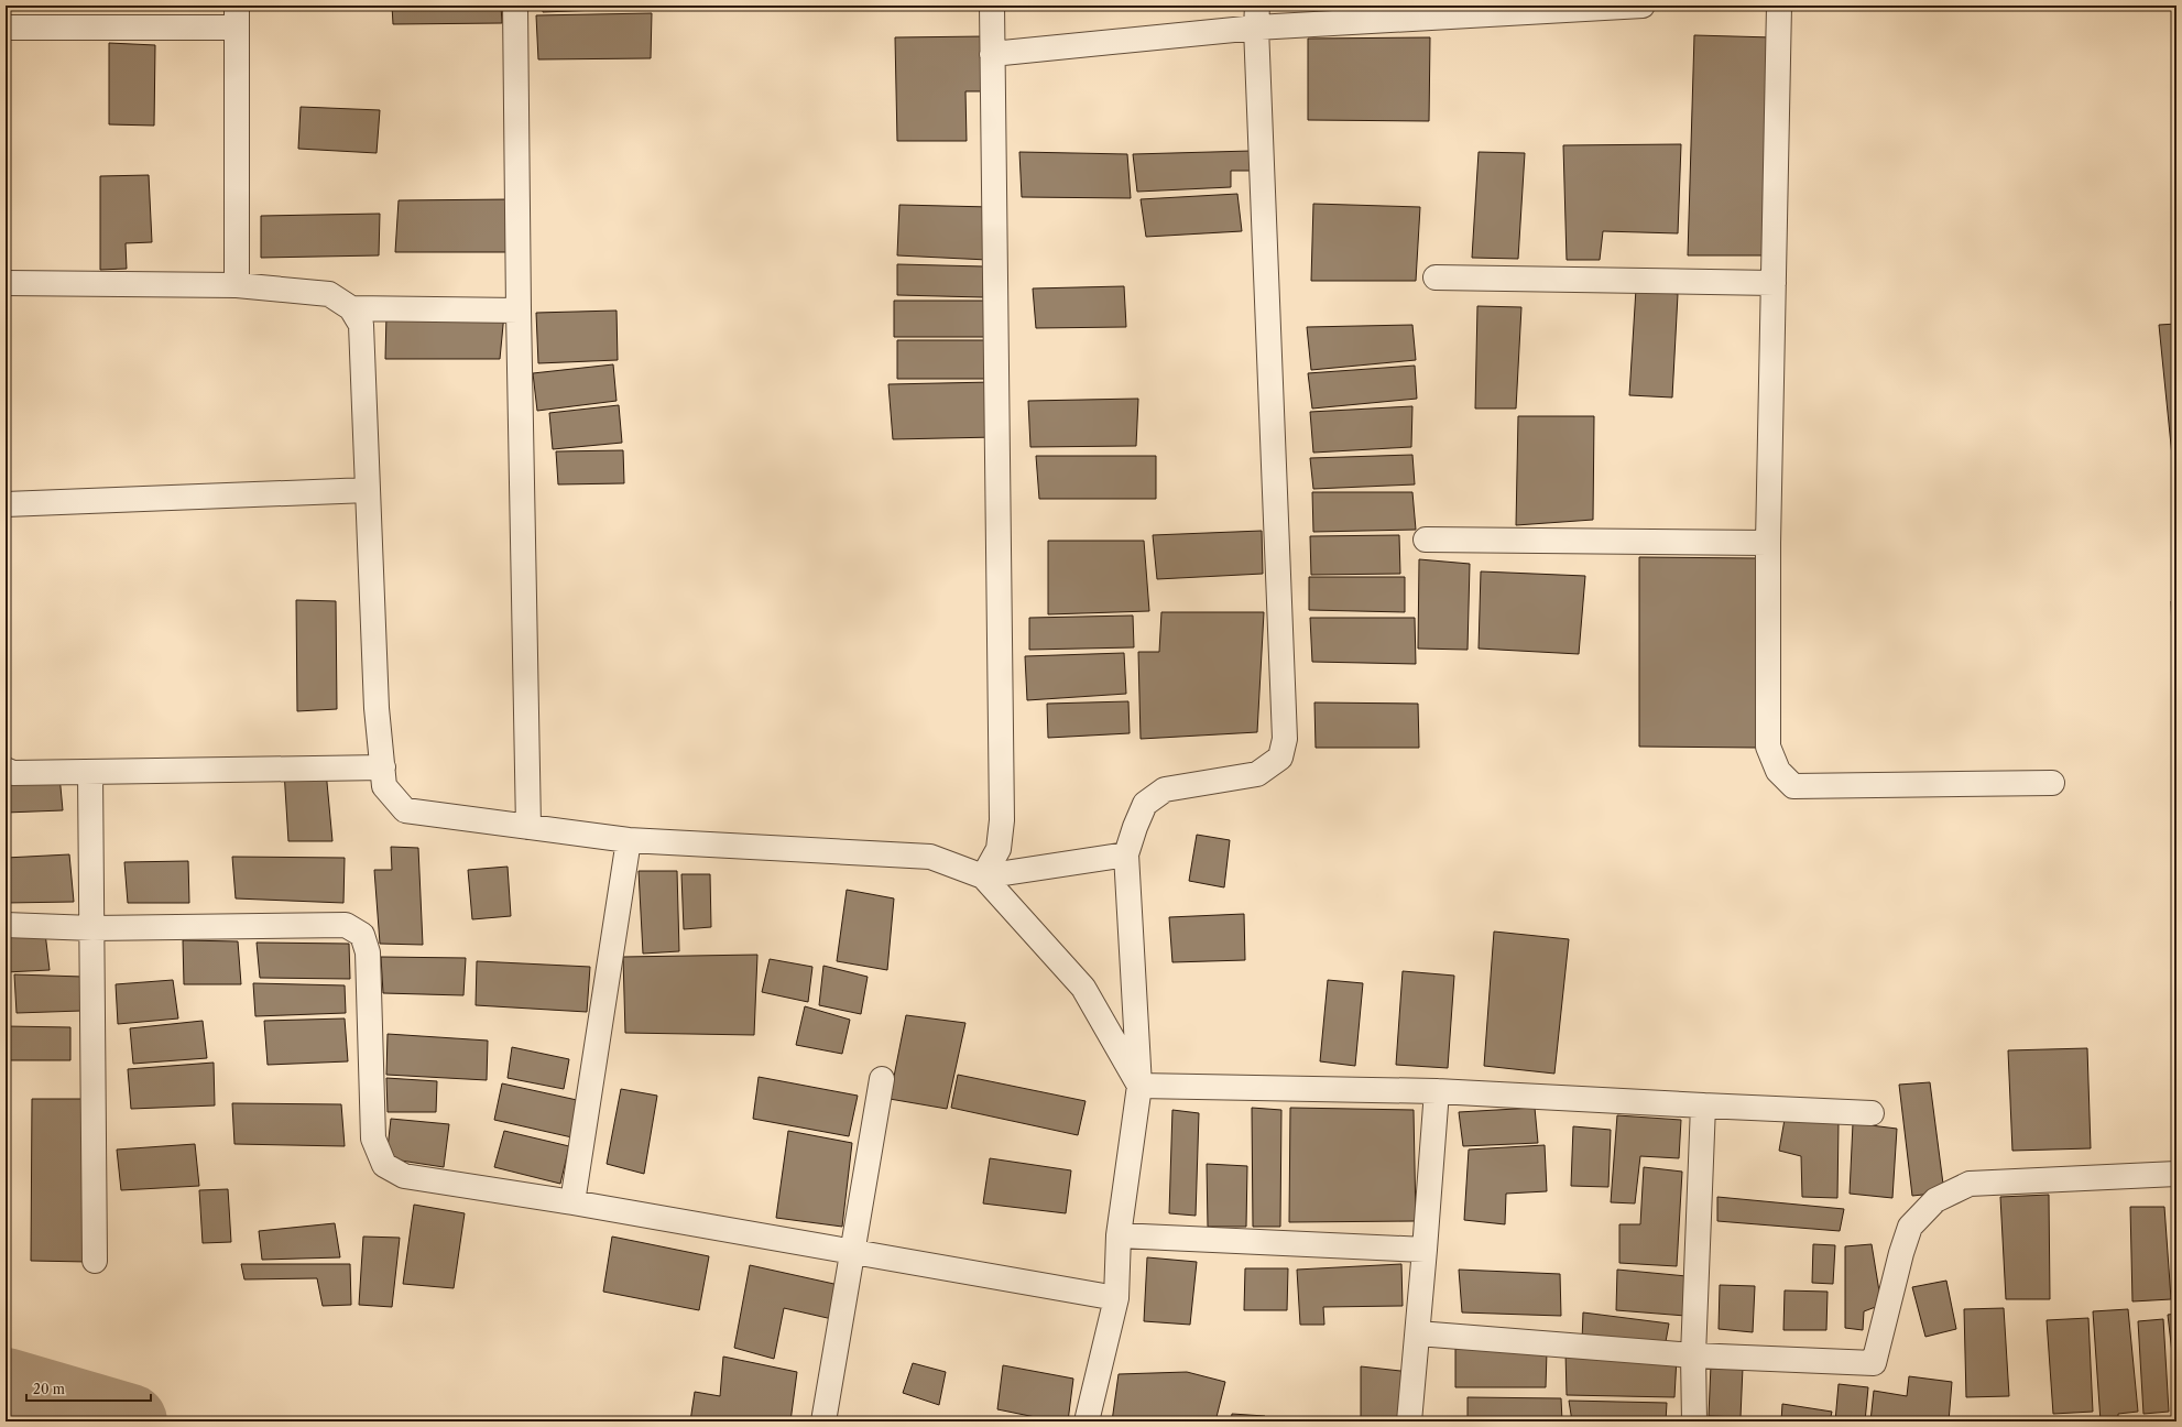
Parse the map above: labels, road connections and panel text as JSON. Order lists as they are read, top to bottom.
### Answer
{
  "scale_bar": "20 m"
}
